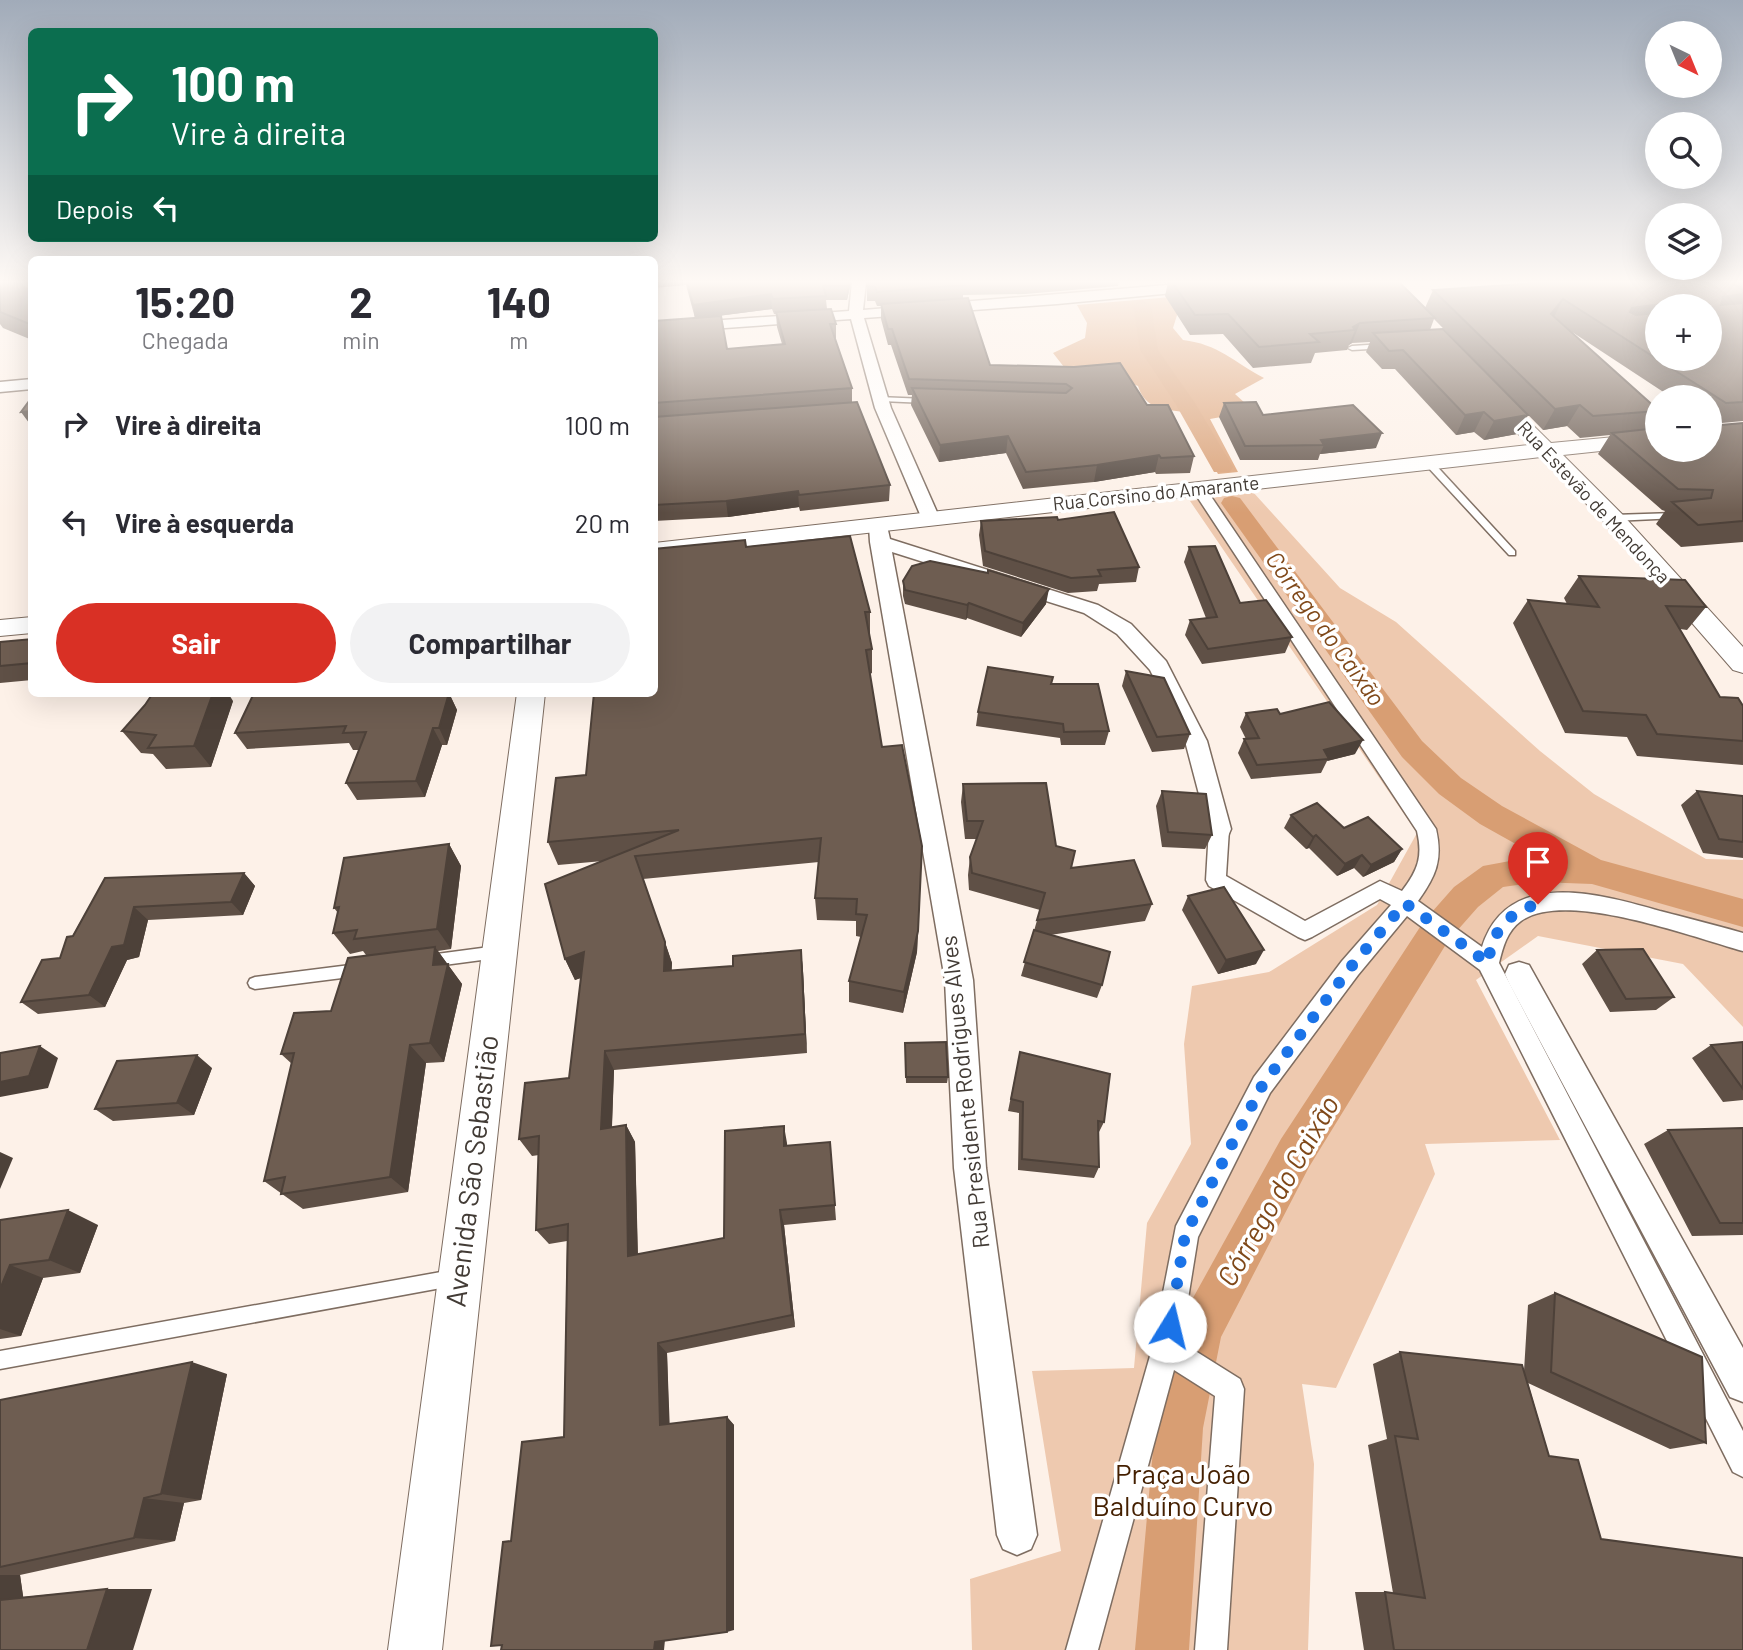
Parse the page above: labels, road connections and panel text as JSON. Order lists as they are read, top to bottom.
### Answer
{
  "streets": {
    "street": [
      "Rua Corsino do Amarante",
      "Rua Estevão de Mendonça",
      "Rua Presidente Rodrigues Alves",
      "Avenida São Sebastião"
    ]
  },
  "crossings": [
    ["Rua Corsino do Amarante", "Rua Estevão de Mendonça"],
    ["Rua Corsino do Amarante", "Rua Presidente Rodrigues Alves"]
  ],
  "water": ["Córrego do Caixão"],
  "parks": ["Praça João Balduíno Curvo"],
  "north": "bottom right",
  "page": {
    "map_buttons": ["+", "−"],
    "turn": ["100 m", "Vire à direita"],
    "then": "Depois",
    "eta": [
      "15:20",
      "Chegada",
      "2",
      "min",
      "140",
      "m"
    ],
    "list": [
      {
        "name": "Vire à direita",
        "value": "100 m"
      },
      {
        "name": "Vire à esquerda",
        "value": "20 m"
      }
    ],
    "buttons": ["Sair", "Compartilhar"]
  }
}
